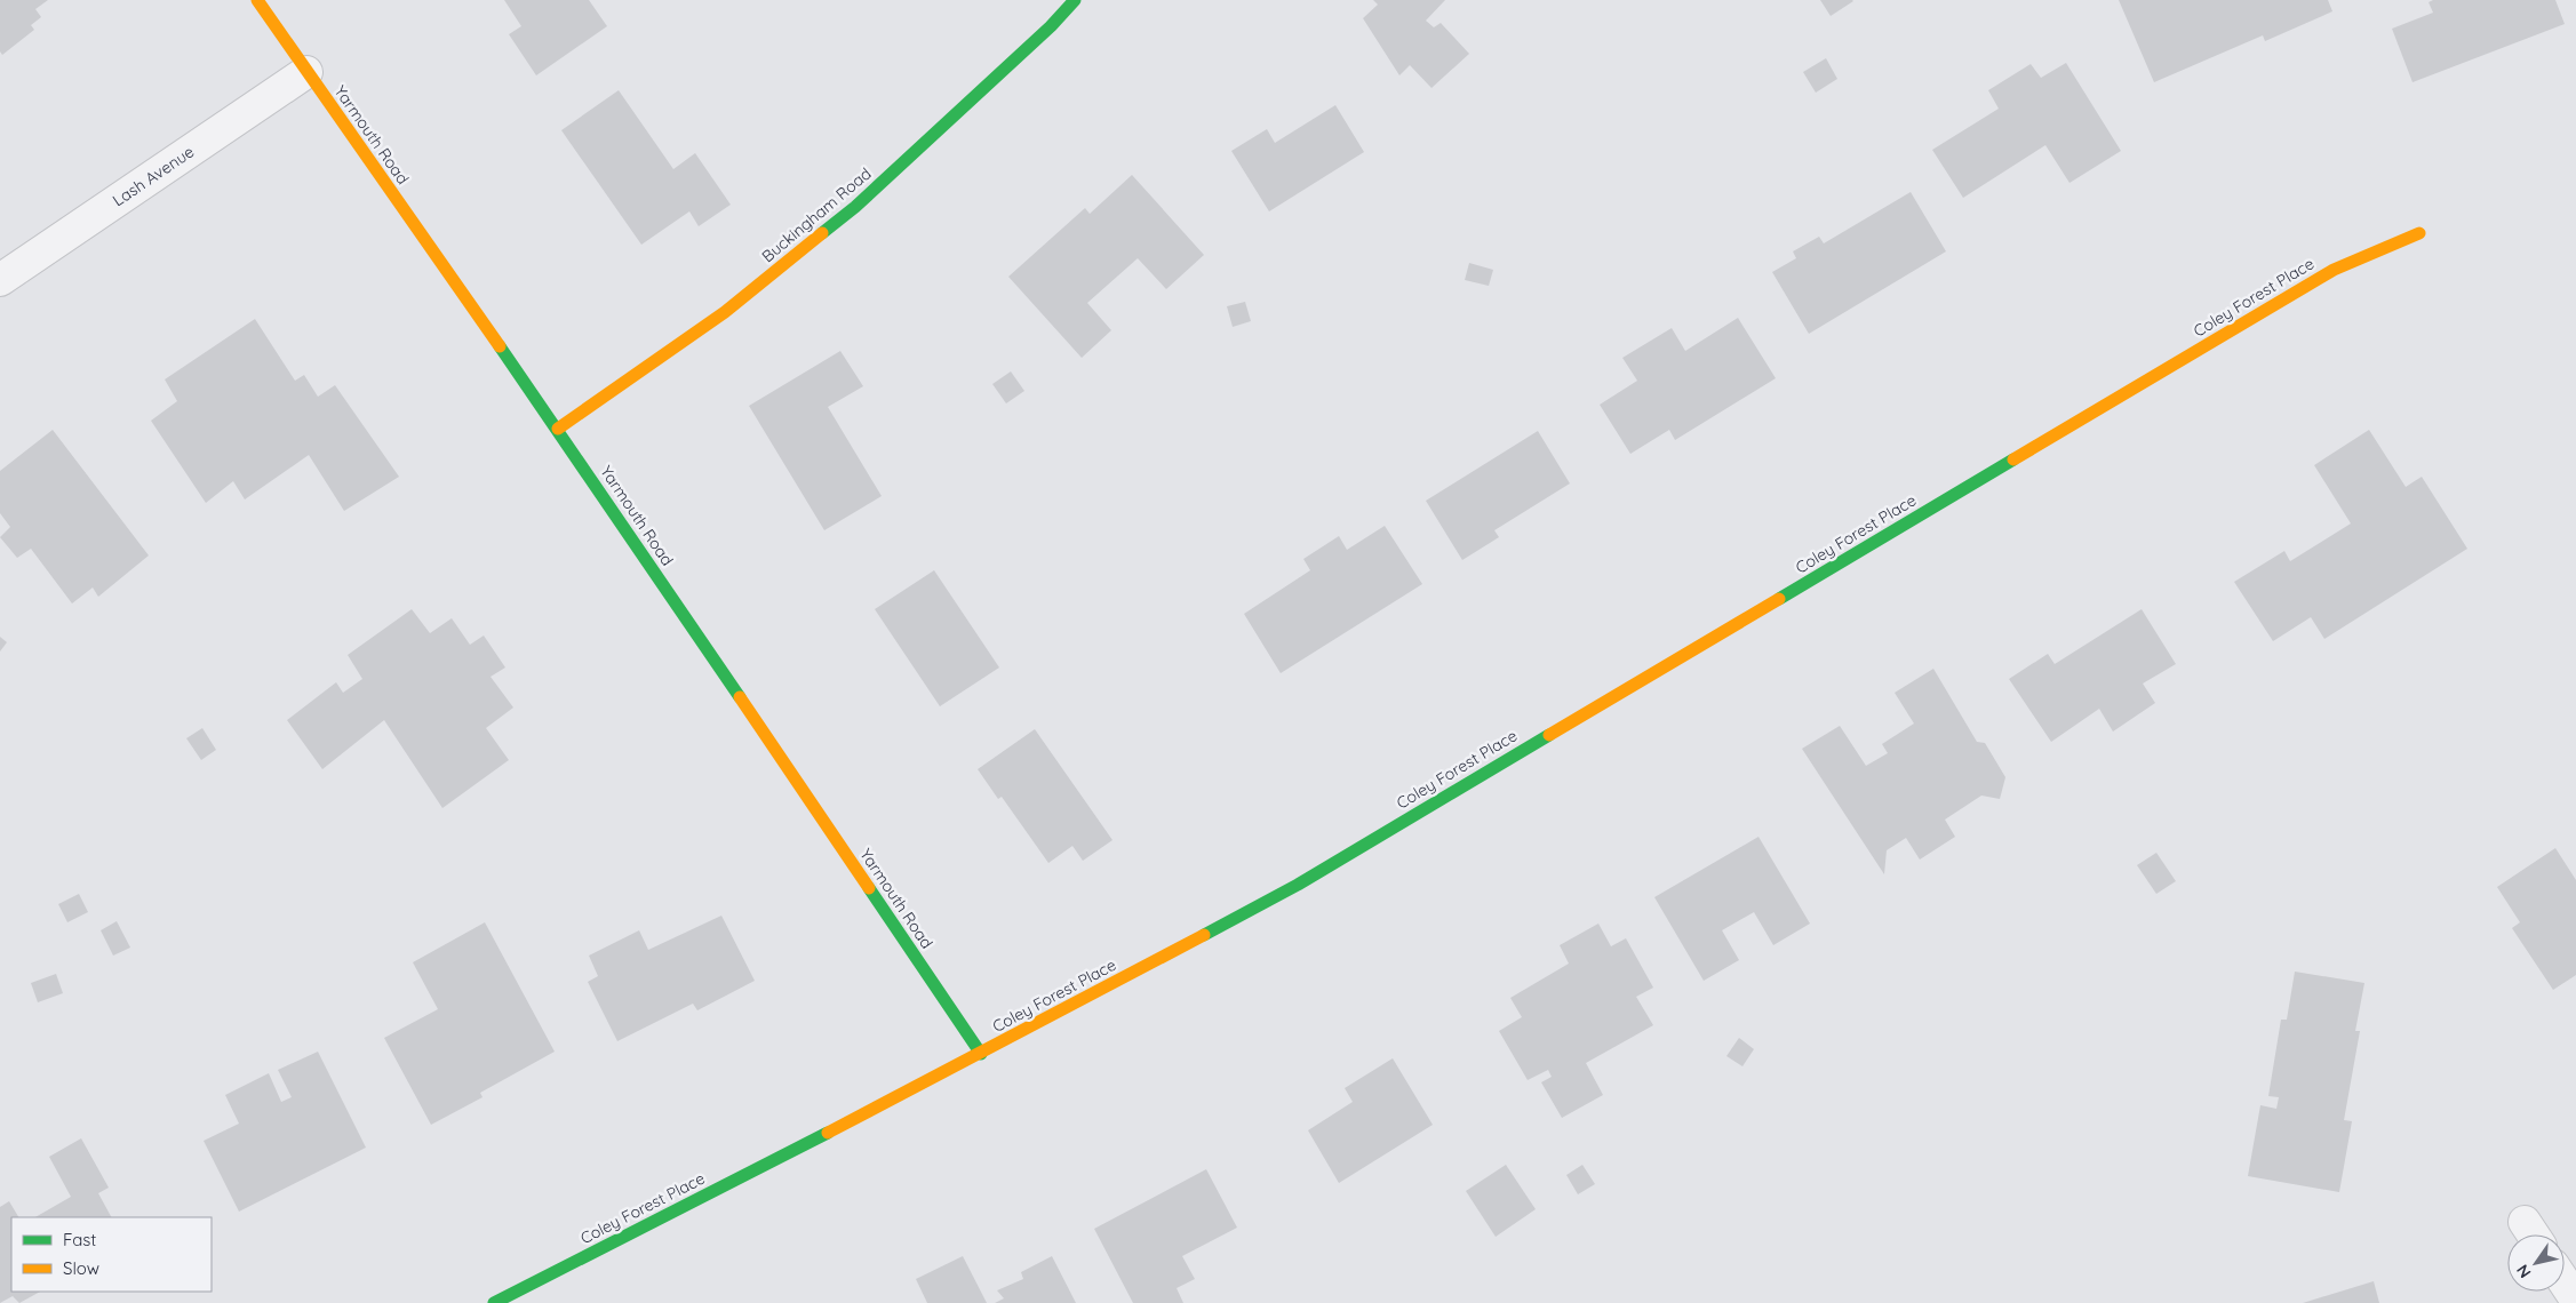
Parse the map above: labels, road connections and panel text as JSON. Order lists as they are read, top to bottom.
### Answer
{
  "streets": {
    "street": [
      "Yarmouth Road",
      "Lash Avenue",
      "Buckingham Road",
      "Coley Forest Place"
    ]
  },
  "crossings": [
    ["Yarmouth Road", "Lash Avenue"],
    ["Yarmouth Road", "Buckingham Road"],
    ["Yarmouth Road", "Coley Forest Place"]
  ],
  "legend": ["Fast", "Slow"],
  "north": "bottom left"
}
